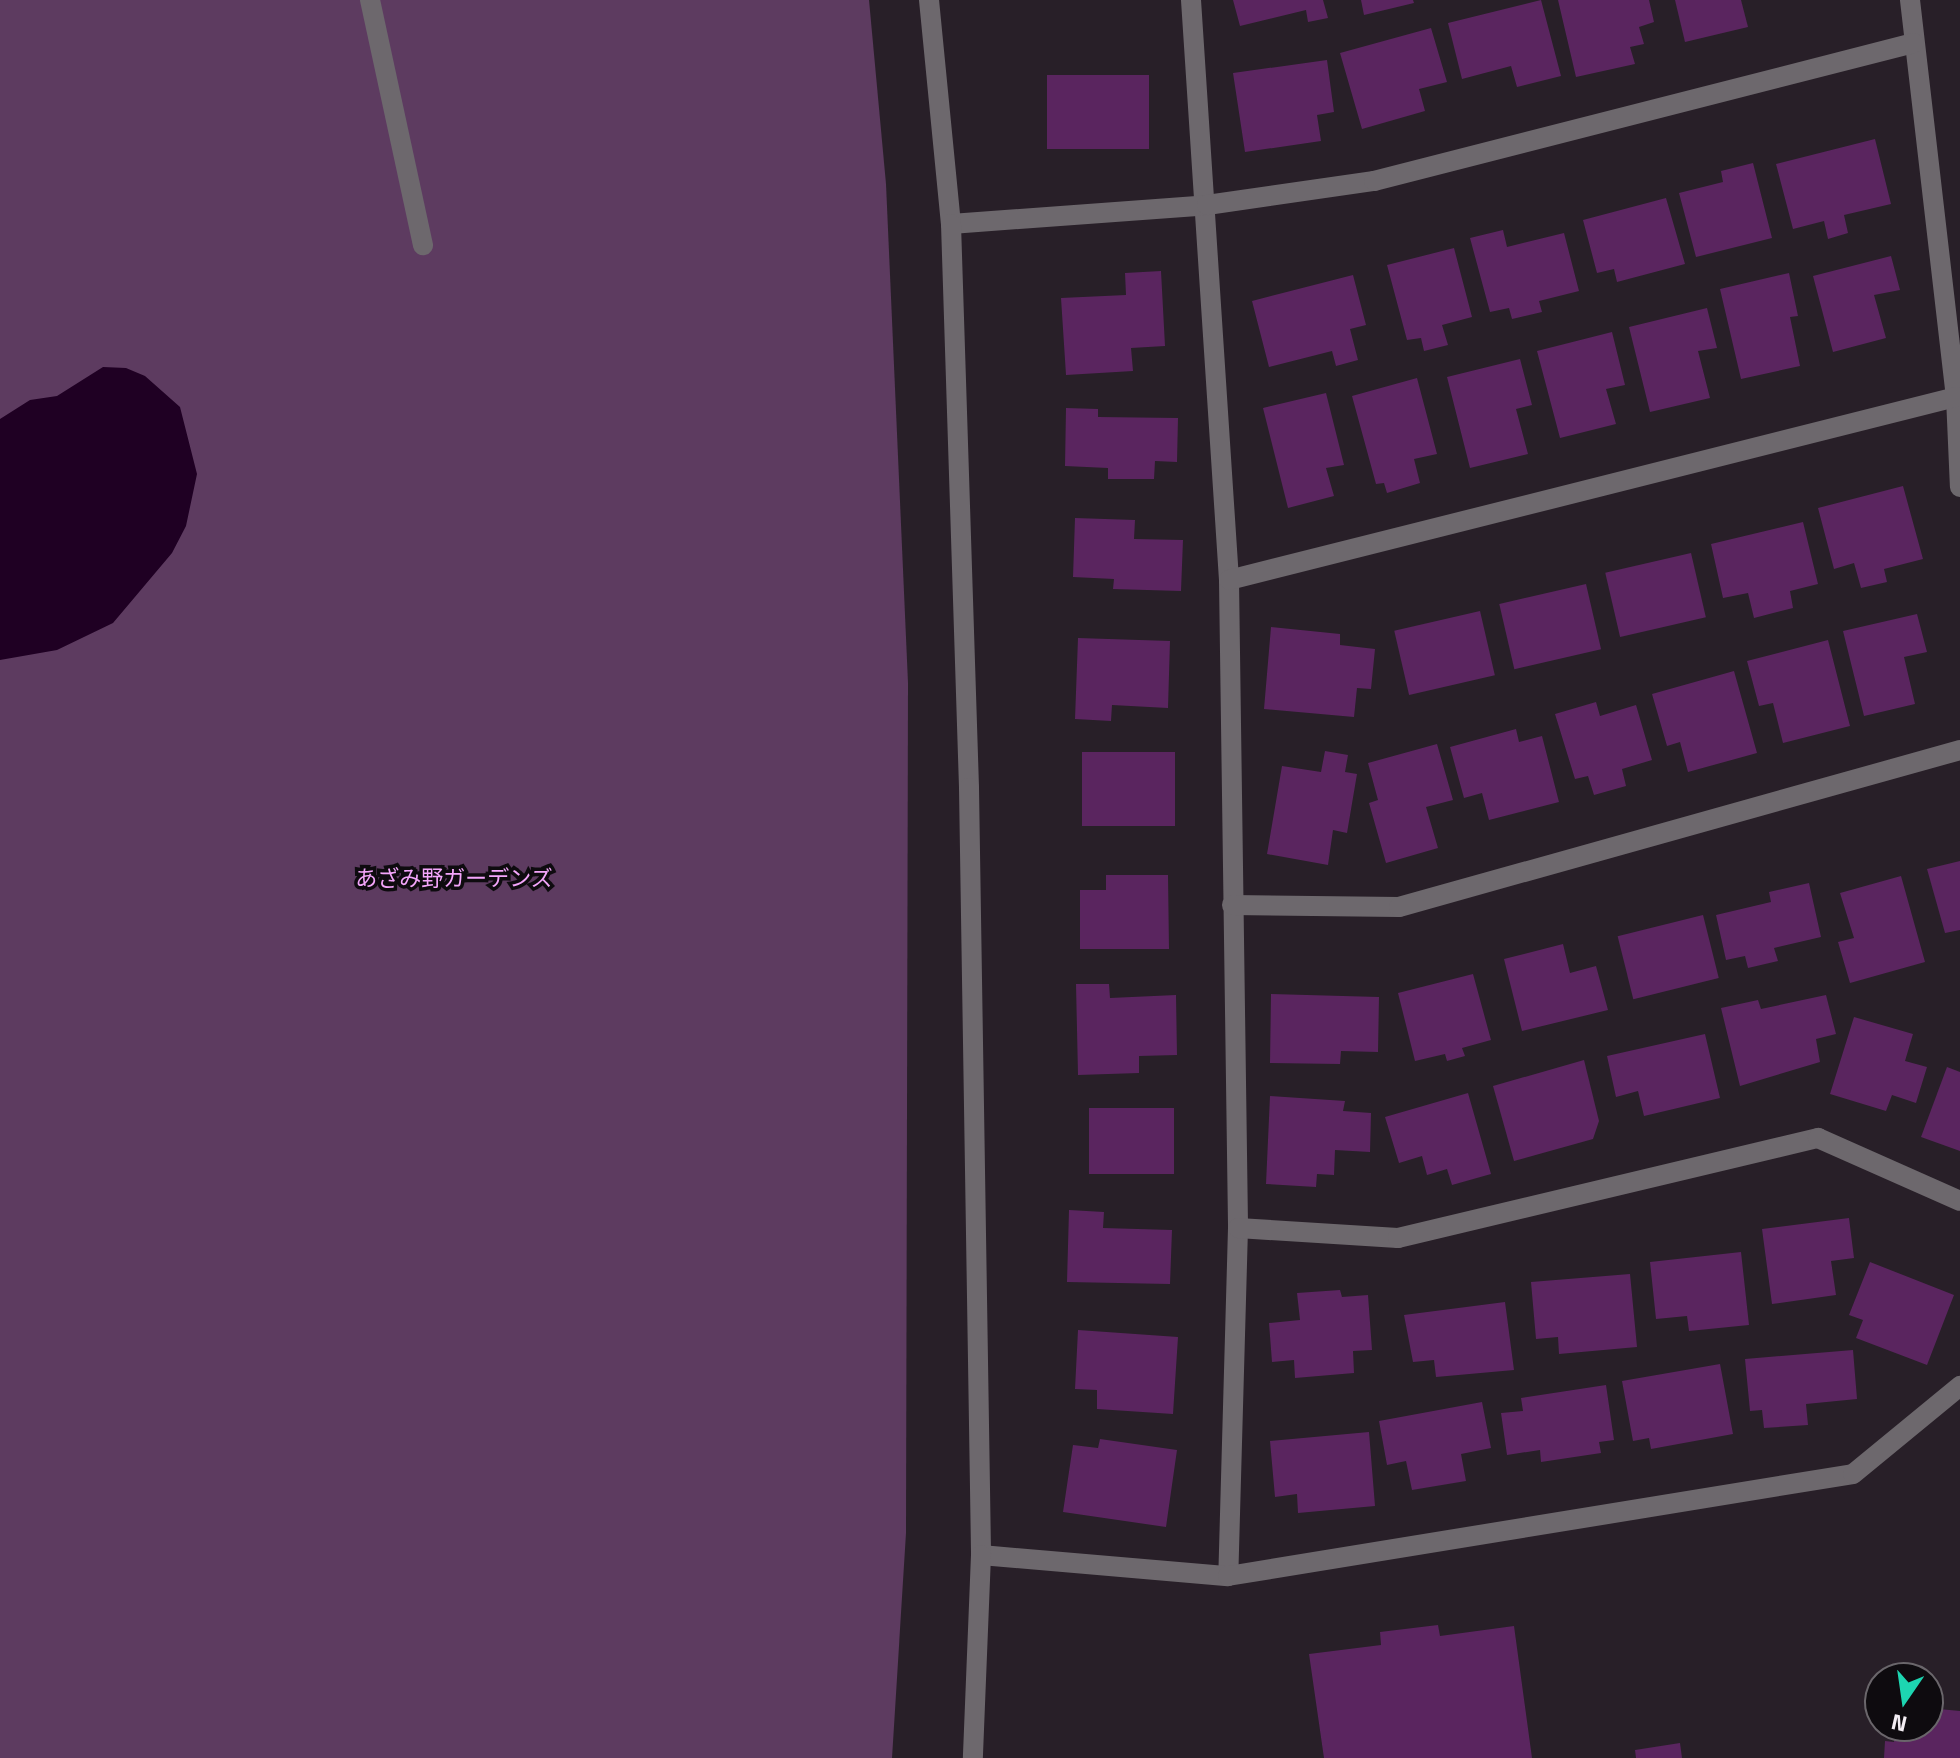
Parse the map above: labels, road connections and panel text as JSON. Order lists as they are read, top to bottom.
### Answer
{
  "parks": ["あざみ野ガーデンズ"],
  "north": "bottom"
}
